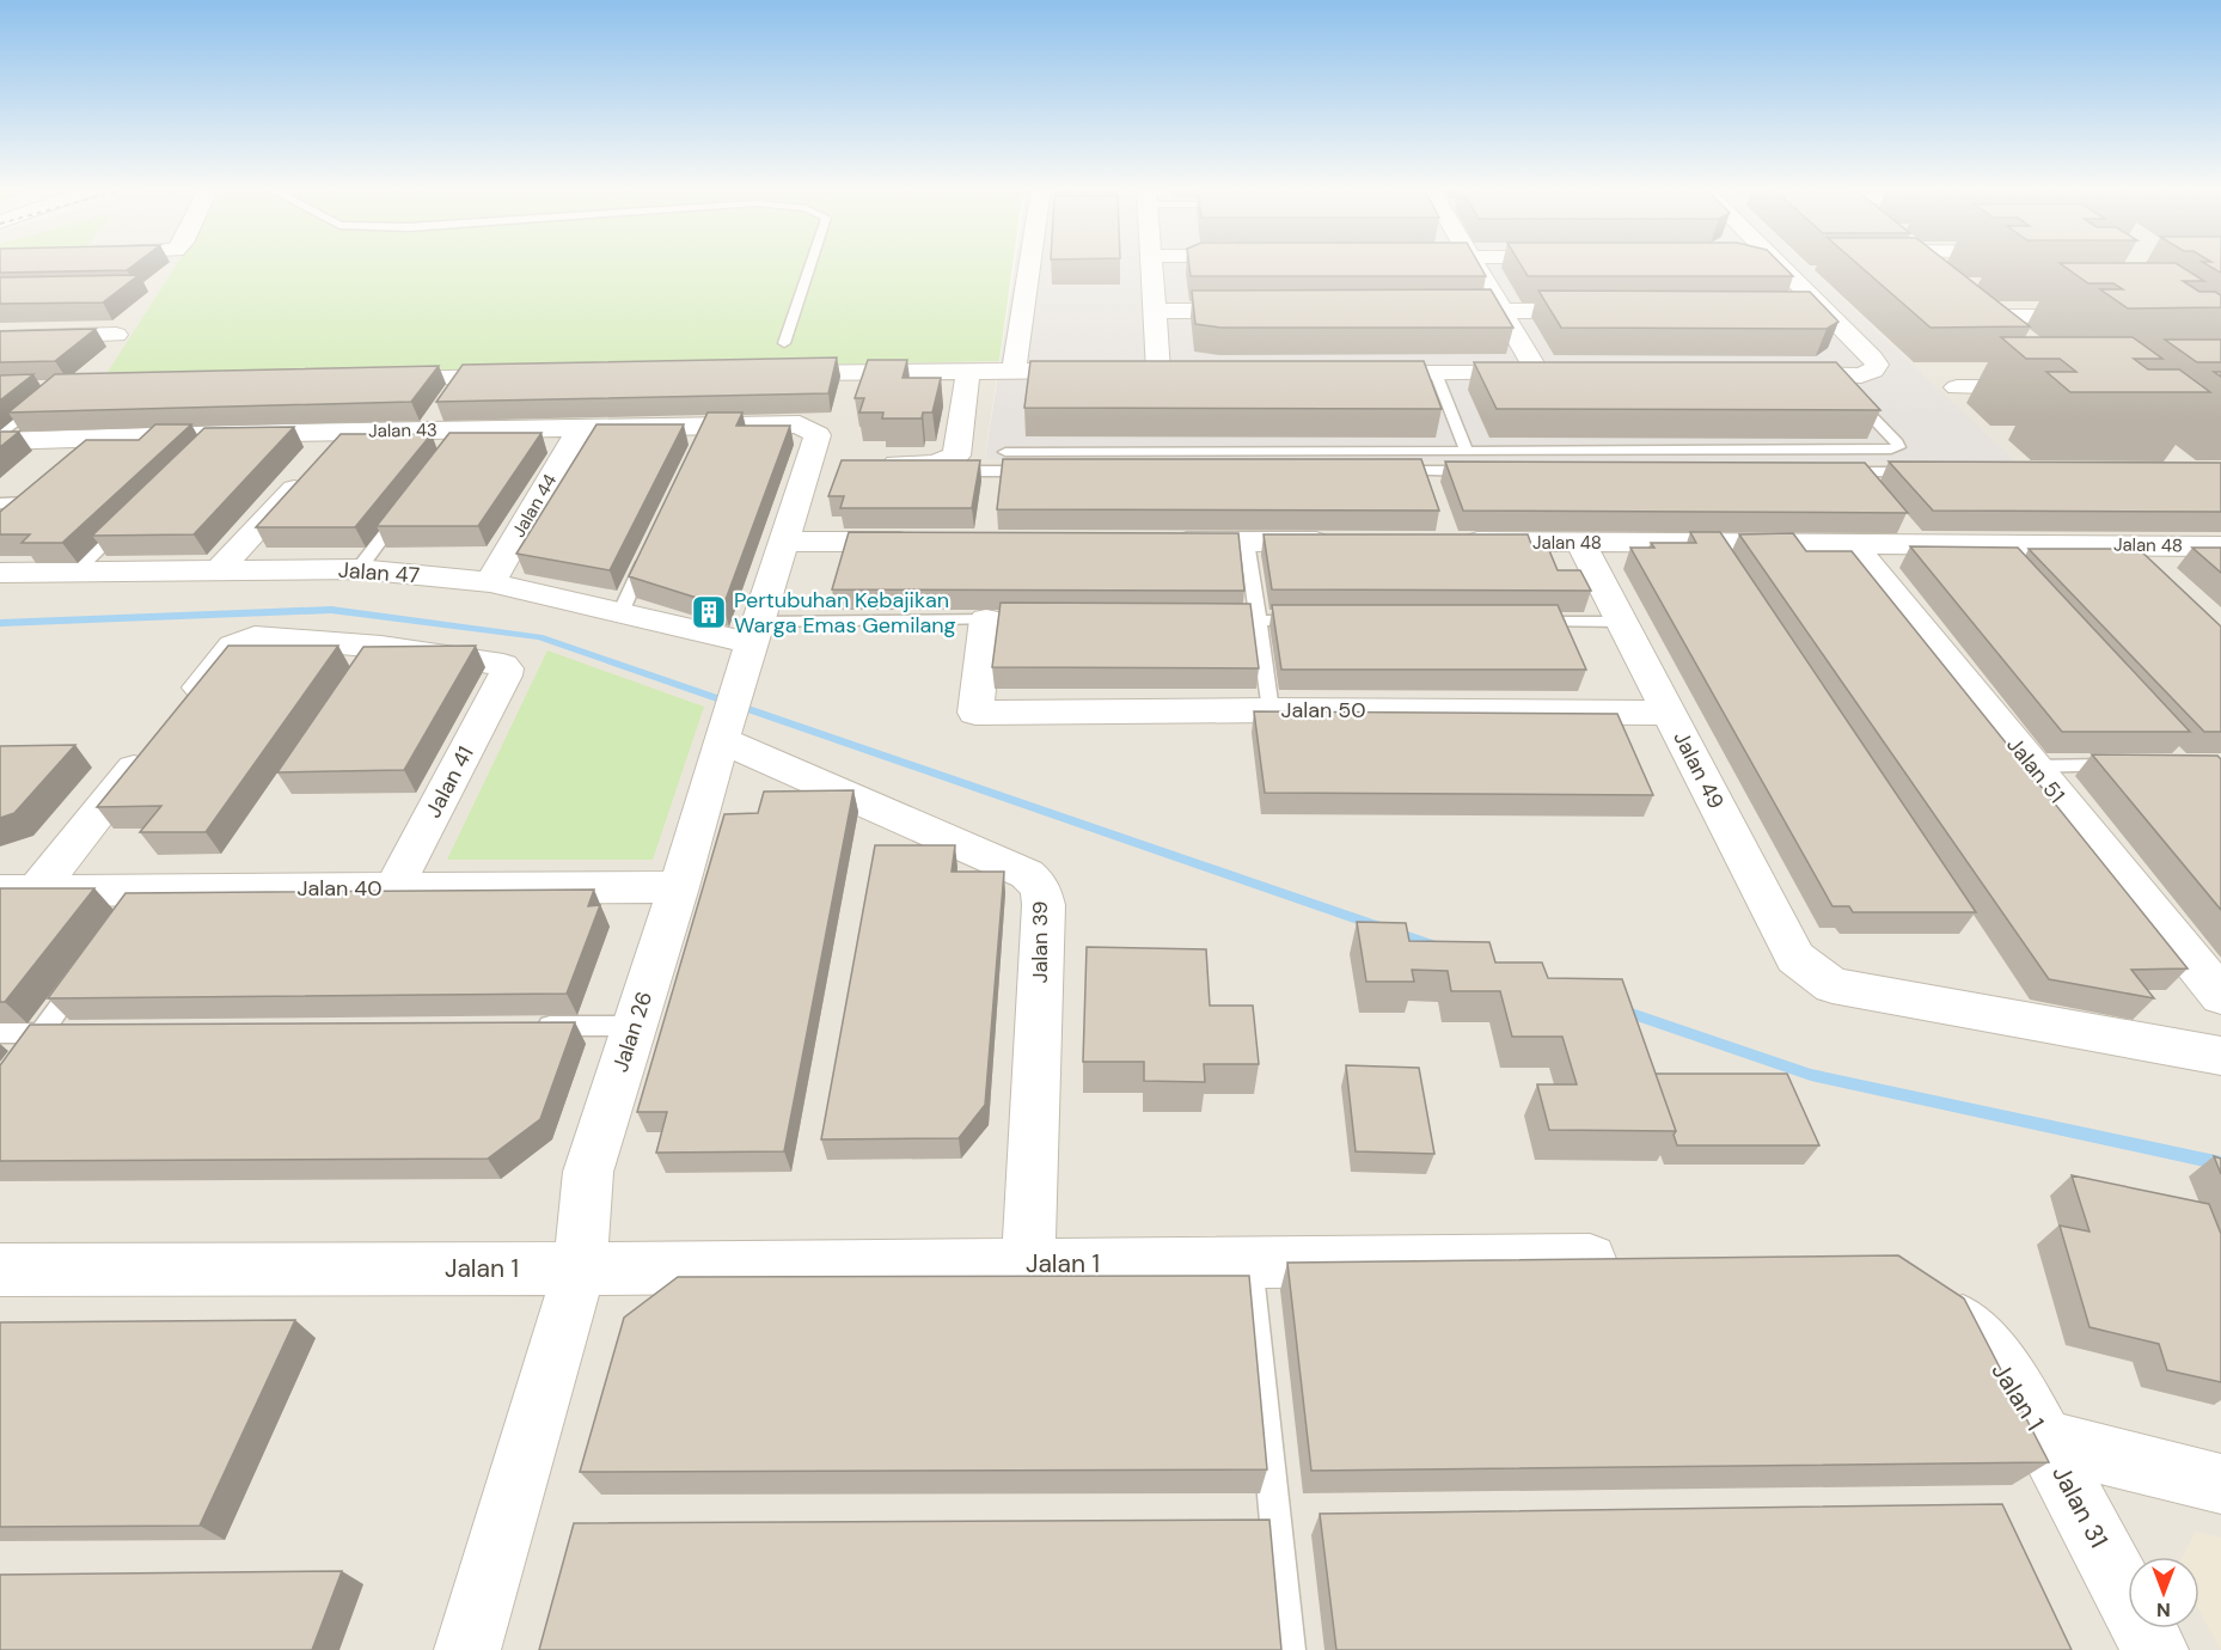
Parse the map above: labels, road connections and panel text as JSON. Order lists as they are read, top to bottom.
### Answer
{
  "streets": {
    "street": [
      "Jalan 43",
      "Jalan 44",
      "Jalan 48",
      "Jalan 47",
      "Jalan 50",
      "Jalan 49",
      "Jalan 51",
      "Jalan 41",
      "Jalan 40",
      "Jalan 39",
      "Jalan 26",
      "Jalan 1",
      "Jalan 31"
    ]
  },
  "crossings": [
    ["Jalan 43", "Jalan 44"],
    ["Jalan 43", "Jalan 26"],
    ["Jalan 44", "Jalan 47"],
    ["Jalan 48", "Jalan 49"],
    ["Jalan 48", "Jalan 51"],
    ["Jalan 47", "Jalan 26"],
    ["Jalan 50", "Jalan 49"],
    ["Jalan 41", "Jalan 40"],
    ["Jalan 40", "Jalan 26"],
    ["Jalan 39", "Jalan 26"],
    ["Jalan 39", "Jalan 1"],
    ["Jalan 26", "Jalan 1"],
    ["Jalan 1", "Jalan 31"]
  ],
  "places": {
    "building": ["Pertubuhan Kebajikan Warga Emas Gemilang"]
  },
  "north": "bottom"
}
